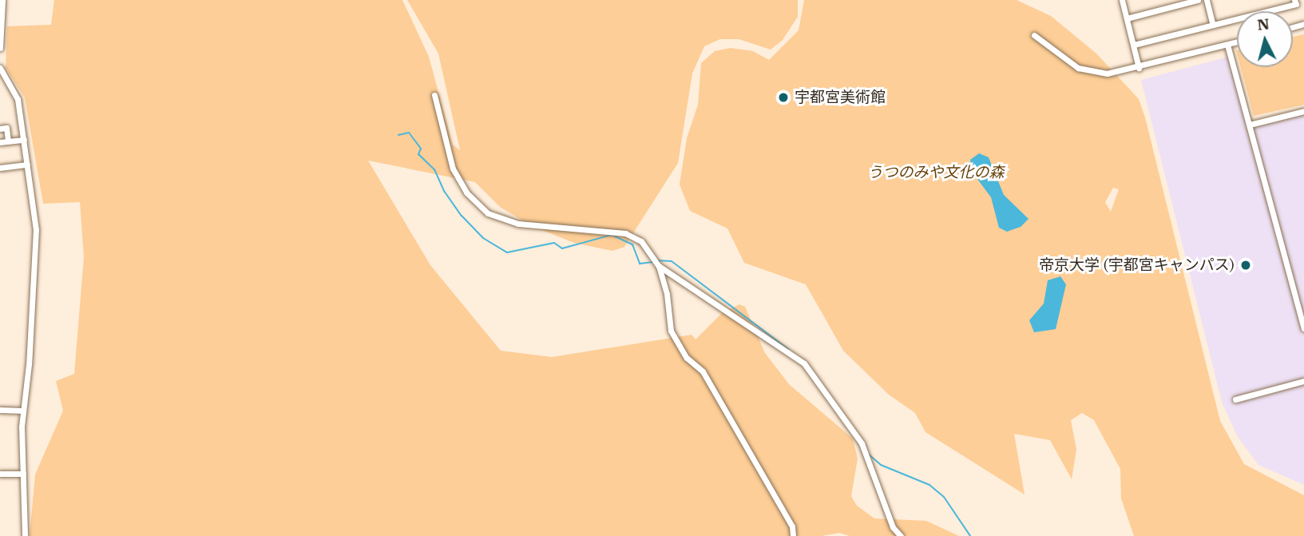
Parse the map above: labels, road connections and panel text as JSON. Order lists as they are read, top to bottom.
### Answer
{
  "parks": ["うつのみや文化の森"],
  "places": ["宇都宮美術館", "帝京大学 (宇都宮キャンパス)"],
  "north": "top"
}
